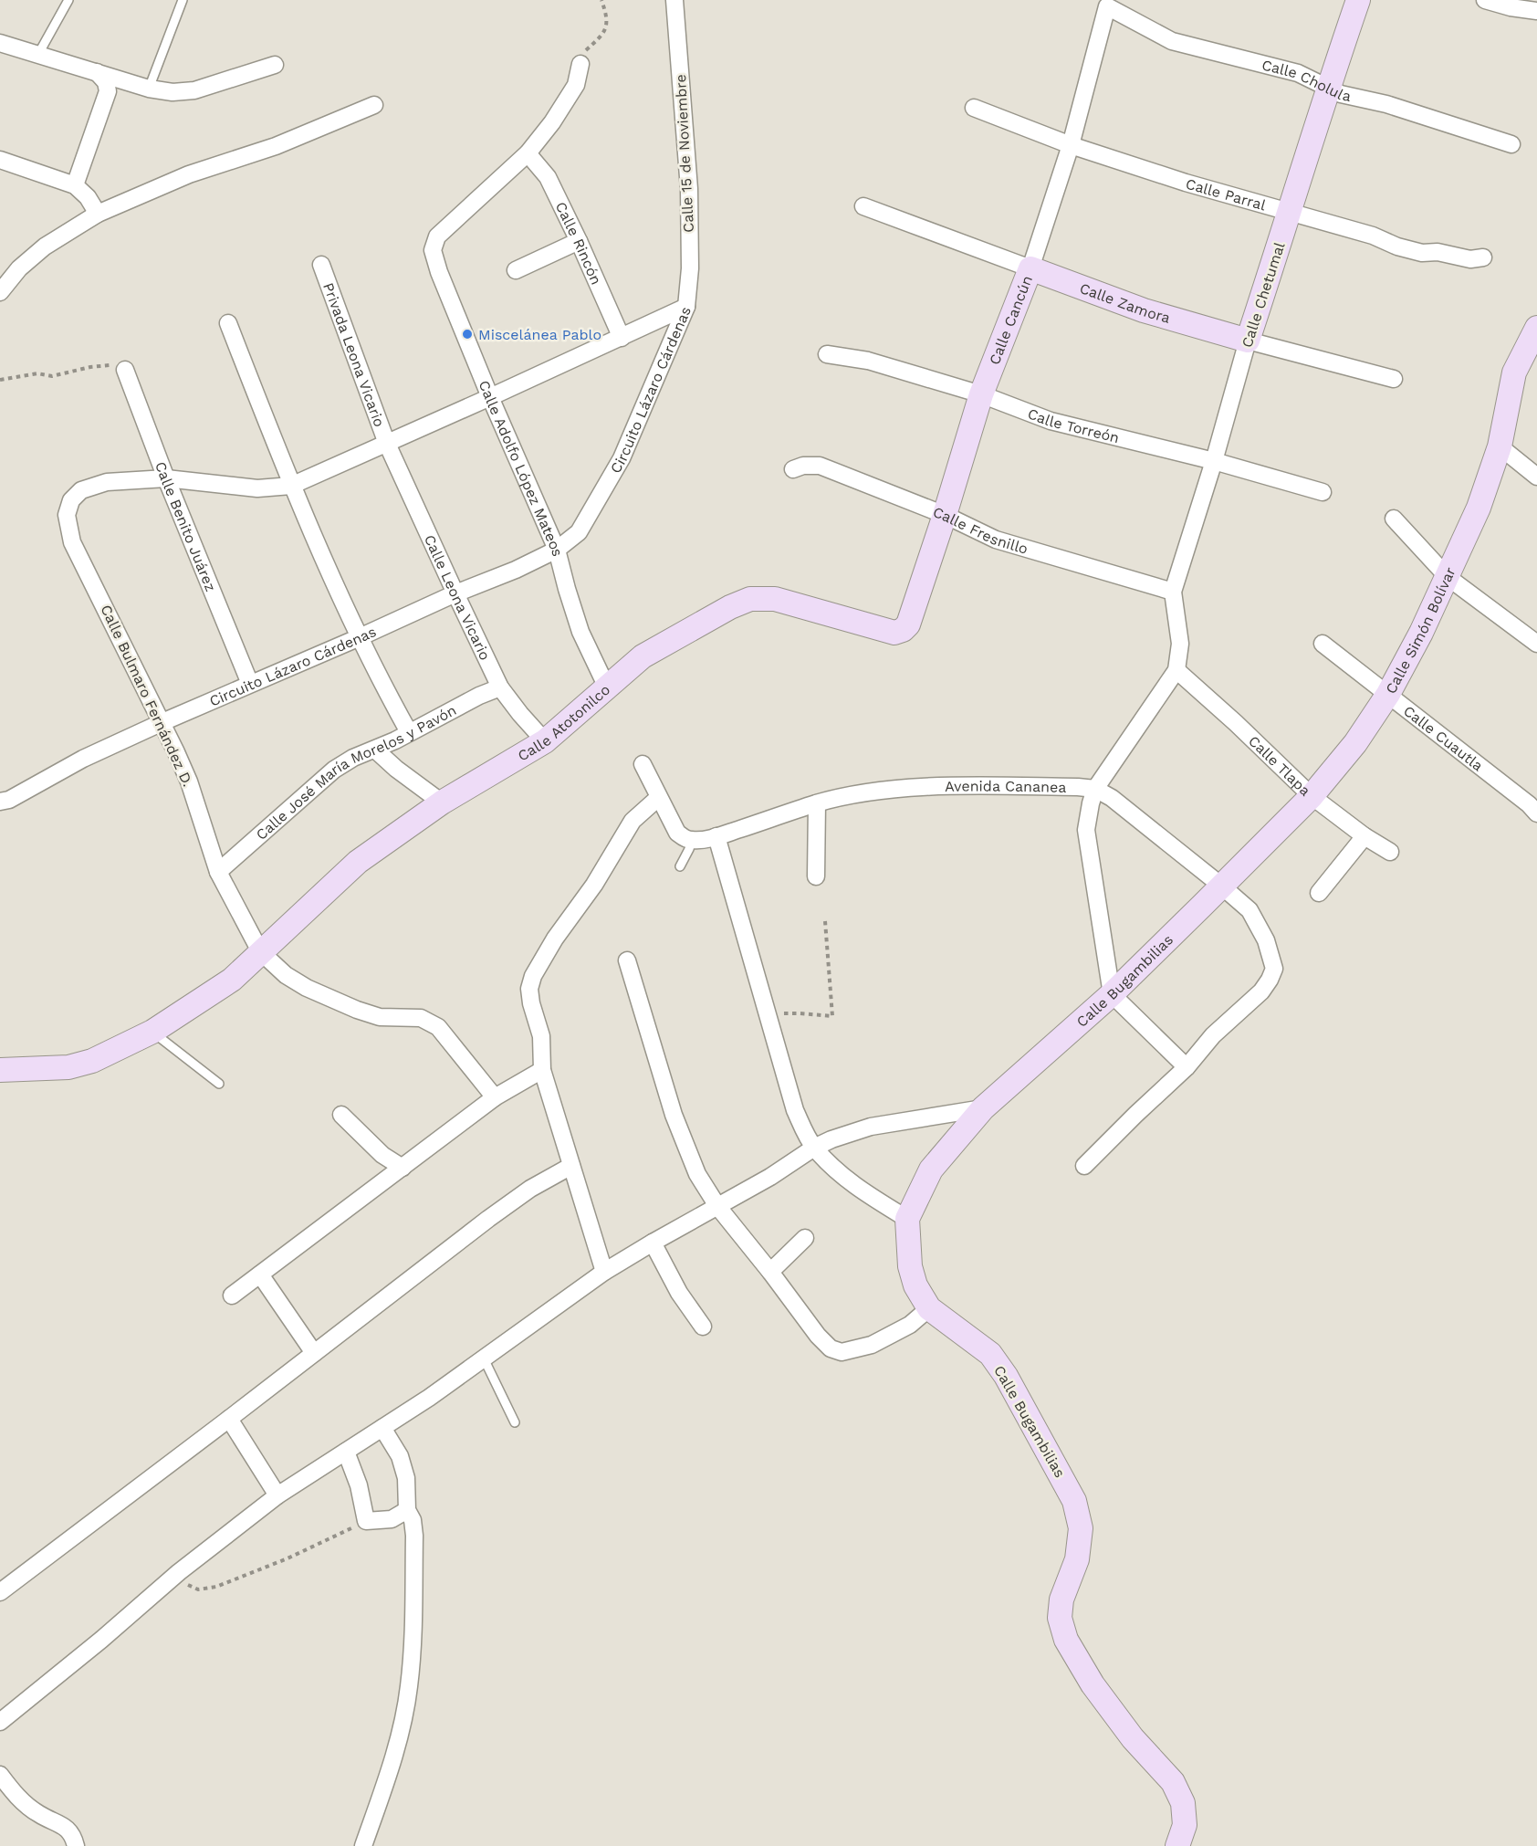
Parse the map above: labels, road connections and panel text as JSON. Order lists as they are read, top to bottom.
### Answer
{
  "streets": {
    "street": [
      "Calle Cholula",
      "Calle 15 de Noviembre",
      "Calle Parral",
      "Calle Rincón",
      "Calle Chetumal",
      "Calle Zamora",
      "Calle Cancún",
      "Privada Leona Vicario",
      "Circuito Lázaro Cárdenas",
      "Calle Torreón",
      "Calle Adolfo López Mateos",
      "Calle Benito Juárez",
      "Calle Fresnillo",
      "Calle Leona Vicario",
      "Calle Simón Bolívar",
      "Calle Bulmaro Fernández D.",
      "Calle Atotonilco",
      "Calle Cuautla",
      "Calle Tlapa",
      "Calle José María Morelos y Pavón",
      "Avenida Cananea",
      "Calle Bugambilias"
    ]
  },
  "crossings": [
    ["Calle Cholula", "Calle Chetumal"],
    ["Calle Cholula", "Calle Cancún"],
    ["Calle 15 de Noviembre", "Circuito Lázaro Cárdenas"],
    ["Calle Parral", "Calle Chetumal"],
    ["Calle Parral", "Calle Cancún"],
    ["Calle Rincón", "Circuito Lázaro Cárdenas"],
    ["Calle Rincón", "Calle Adolfo López Mateos"],
    ["Calle Chetumal", "Calle Zamora"],
    ["Calle Chetumal", "Calle Torreón"],
    ["Calle Chetumal", "Calle Fresnillo"],
    ["Calle Zamora", "Calle Cancún"],
    ["Calle Cancún", "Calle Torreón"],
    ["Calle Cancún", "Calle Fresnillo"],
    ["Calle Cancún", "Calle Atotonilco"],
    ["Privada Leona Vicario", "Circuito Lázaro Cárdenas"],
    ["Privada Leona Vicario", "Calle Leona Vicario"],
    ["Circuito Lázaro Cárdenas", "Calle Adolfo López Mateos"],
    ["Circuito Lázaro Cárdenas", "Calle Benito Juárez"],
    ["Circuito Lázaro Cárdenas", "Calle Leona Vicario"],
    ["Circuito Lázaro Cárdenas", "Calle Bulmaro Fernández D."],
    ["Calle Adolfo López Mateos", "Calle Atotonilco"],
    ["Calle Leona Vicario", "Calle Atotonilco"],
    ["Calle Leona Vicario", "Calle José María Morelos y Pavón"],
    ["Calle Simón Bolívar", "Calle Cuautla"],
    ["Calle Simón Bolívar", "Calle Tlapa"],
    ["Calle Simón Bolívar", "Avenida Cananea"],
    ["Calle Simón Bolívar", "Calle Bugambilias"],
    ["Calle Bulmaro Fernández D.", "Calle Atotonilco"],
    ["Calle Bulmaro Fernández D.", "Calle José María Morelos y Pavón"],
    ["Avenida Cananea", "Calle Bugambilias"]
  ],
  "places": ["Miscelánea Pablo"]
}
